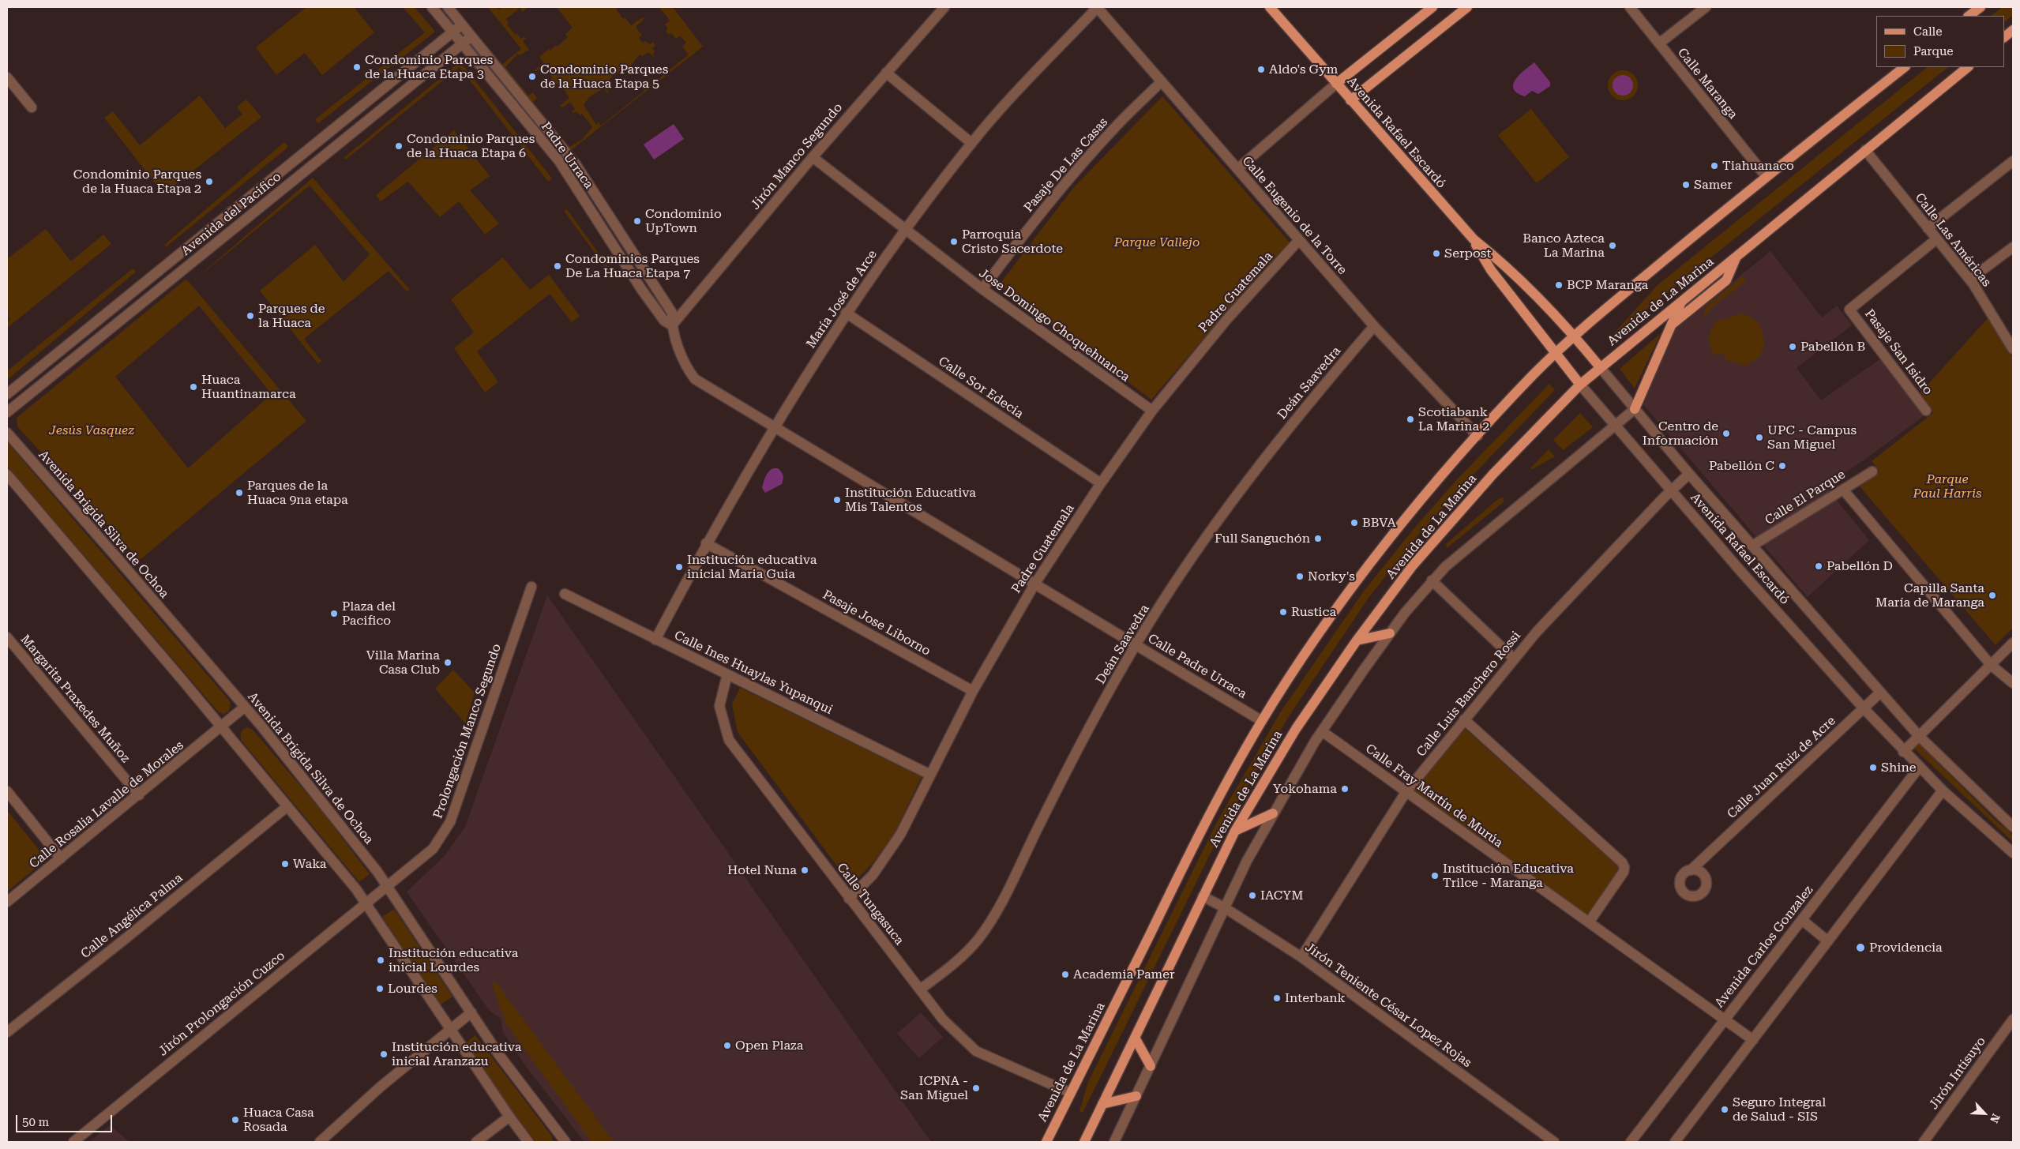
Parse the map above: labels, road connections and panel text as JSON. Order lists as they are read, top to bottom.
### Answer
{
  "streets": {
    "main road": ["Avenida Rafael Escardó", "Avenida de La Marina"],
    "street": [
      "Calle Maranga",
      "Padre Urraca",
      "Jirón Manco Segundo",
      "Pasaje De Las Casas",
      "Avenida del Pacifico",
      "Calle Eugenio de la Torre",
      "Calle Las Américas",
      "Padre Guatemala",
      "María José de Arce",
      "Jose Domingo Choquehuanca",
      "Pasaje San Isidro",
      "Deán Saavedra",
      "Calle Sor Edecia",
      "Calle El Parque",
      "Avenida Brigida Silva de Ochoa",
      "Pasaje Jose Liborno",
      "Calle Padre Urraca",
      "Calle Ines Huaylas Yupanqui",
      "Calle Luis Banchero Rossi",
      "Margarita Praxedes Muñoz",
      "Prolongación Manco Segundo",
      "Calle Juan Ruiz de Acre",
      "Calle Fray Martín de Murúa",
      "Calle Rosalia Lavalle de Morales",
      "Calle Tungasuca",
      "Calle Angélica Palma",
      "Avenida Carlos Gonzalez",
      "Jirón Prolongación Cuzco",
      "Jirón Teniente César Lopez Rojas",
      "Jirón Intisuyo"
    ]
  },
  "crossings": [
    ["Calle Maranga", "Avenida de La Marina"],
    ["Avenida Rafael Escardó", "Avenida de La Marina"],
    ["Avenida Rafael Escardó", "Calle El Parque"],
    ["Avenida Rafael Escardó", "Calle Luis Banchero Rossi"],
    ["Avenida Rafael Escardó", "Calle Juan Ruiz de Acre"],
    ["Avenida Rafael Escardó", "Avenida Carlos Gonzalez"],
    ["Padre Urraca", "Jirón Manco Segundo"],
    ["Padre Urraca", "Avenida del Pacifico"],
    ["Padre Urraca", "María José de Arce"],
    ["Padre Urraca", "Calle Padre Urraca"],
    ["Jirón Manco Segundo", "Jose Domingo Choquehuanca"],
    ["Pasaje De Las Casas", "Calle Eugenio de la Torre"],
    ["Pasaje De Las Casas", "Jose Domingo Choquehuanca"],
    ["Calle Eugenio de la Torre", "Padre Guatemala"],
    ["Calle Eugenio de la Torre", "María José de Arce"],
    ["Calle Eugenio de la Torre", "Avenida de La Marina"],
    ["Calle Eugenio de la Torre", "Deán Saavedra"],
    ["Calle Las Américas", "Avenida de La Marina"],
    ["Calle Las Américas", "Pasaje San Isidro"],
    ["Padre Guatemala", "Jose Domingo Choquehuanca"],
    ["Padre Guatemala", "Calle Sor Edecia"],
    ["Padre Guatemala", "Pasaje Jose Liborno"],
    ["Padre Guatemala", "Calle Padre Urraca"],
    ["Padre Guatemala", "Calle Ines Huaylas Yupanqui"],
    ["Padre Guatemala", "Calle Tungasuca"],
    ["María José de Arce", "Jose Domingo Choquehuanca"],
    ["María José de Arce", "Calle Sor Edecia"],
    ["María José de Arce", "Pasaje Jose Liborno"],
    ["María José de Arce", "Calle Padre Urraca"],
    ["María José de Arce", "Calle Ines Huaylas Yupanqui"],
    ["Avenida de La Marina", "Calle Padre Urraca"],
    ["Avenida de La Marina", "Calle Tungasuca"],
    ["Avenida de La Marina", "Jirón Teniente César Lopez Rojas"],
    ["Deán Saavedra", "Calle Padre Urraca"],
    ["Deán Saavedra", "Calle Tungasuca"],
    ["Avenida Brigida Silva de Ochoa", "Prolongación Manco Segundo"],
    ["Avenida Brigida Silva de Ochoa", "Calle Rosalia Lavalle de Morales"],
    ["Avenida Brigida Silva de Ochoa", "Jirón Prolongación Cuzco"],
    ["Calle Ines Huaylas Yupanqui", "Calle Tungasuca"],
    ["Calle Luis Banchero Rossi", "Calle Fray Martín de Murúa"],
    ["Calle Luis Banchero Rossi", "Jirón Teniente César Lopez Rojas"],
    ["Margarita Praxedes Muñoz", "Calle Rosalia Lavalle de Morales"],
    ["Prolongación Manco Segundo", "Jirón Prolongación Cuzco"],
    ["Calle Fray Martín de Murúa", "Avenida Carlos Gonzalez"]
  ],
  "parks": ["Parque Vallejo", "Jesús Vasquez", "Parque Paul Harris"],
  "places": [
    "Condominio Parques de la Huaca Etapa 3",
    "Aldo's Gym",
    "Condominio Parques de la Huaca Etapa 5",
    "Condominio Parques de la Huaca Etapa 6",
    "Tiahuanaco",
    "Condominio Parques de la Huaca Etapa 2",
    "Samer",
    "Condominio UpTown",
    "Parroquia Cristo Sacerdote",
    "Banco Azteca La Marina",
    "Serpost",
    "Condominios Parques De La Huaca Etapa 7",
    "BCP Maranga",
    "Parques de la Huaca",
    "Pabellón B",
    "Huaca Huantinamarca",
    "Scotiabank La Marina 2",
    "Centro de Información",
    "UPC - Campus San Miguel",
    "Pabellón C",
    "Parques de la Huaca 9na etapa",
    "Institución Educativa Mis Talentos",
    "BBVA",
    "Full Sanguchón",
    "Pabellón D",
    "Institución educativa inicial Maria Guia",
    "Norky's",
    "Capilla Santa María de Maranga",
    "Rustica",
    "Plaza del Pacifico",
    "Villa Marina Casa Club",
    "Shine",
    "Yokohama",
    "Waka",
    "Hotel Nuna",
    "Institución Educativa Trilce - Maranga",
    "IACYM",
    "Providencia",
    "Institución educativa inicial Lourdes",
    "Academia Pamer",
    "Lourdes",
    "Interbank",
    "Open Plaza",
    "Institución educativa inicial Aranzazu",
    "ICPNA - San Miguel",
    "Seguro Integral de Salud - SIS",
    "Huaca Casa Rosada"
  ],
  "legend": ["Calle", "Parque"],
  "scale_bar": "50 m",
  "north": "bottom right"
}
